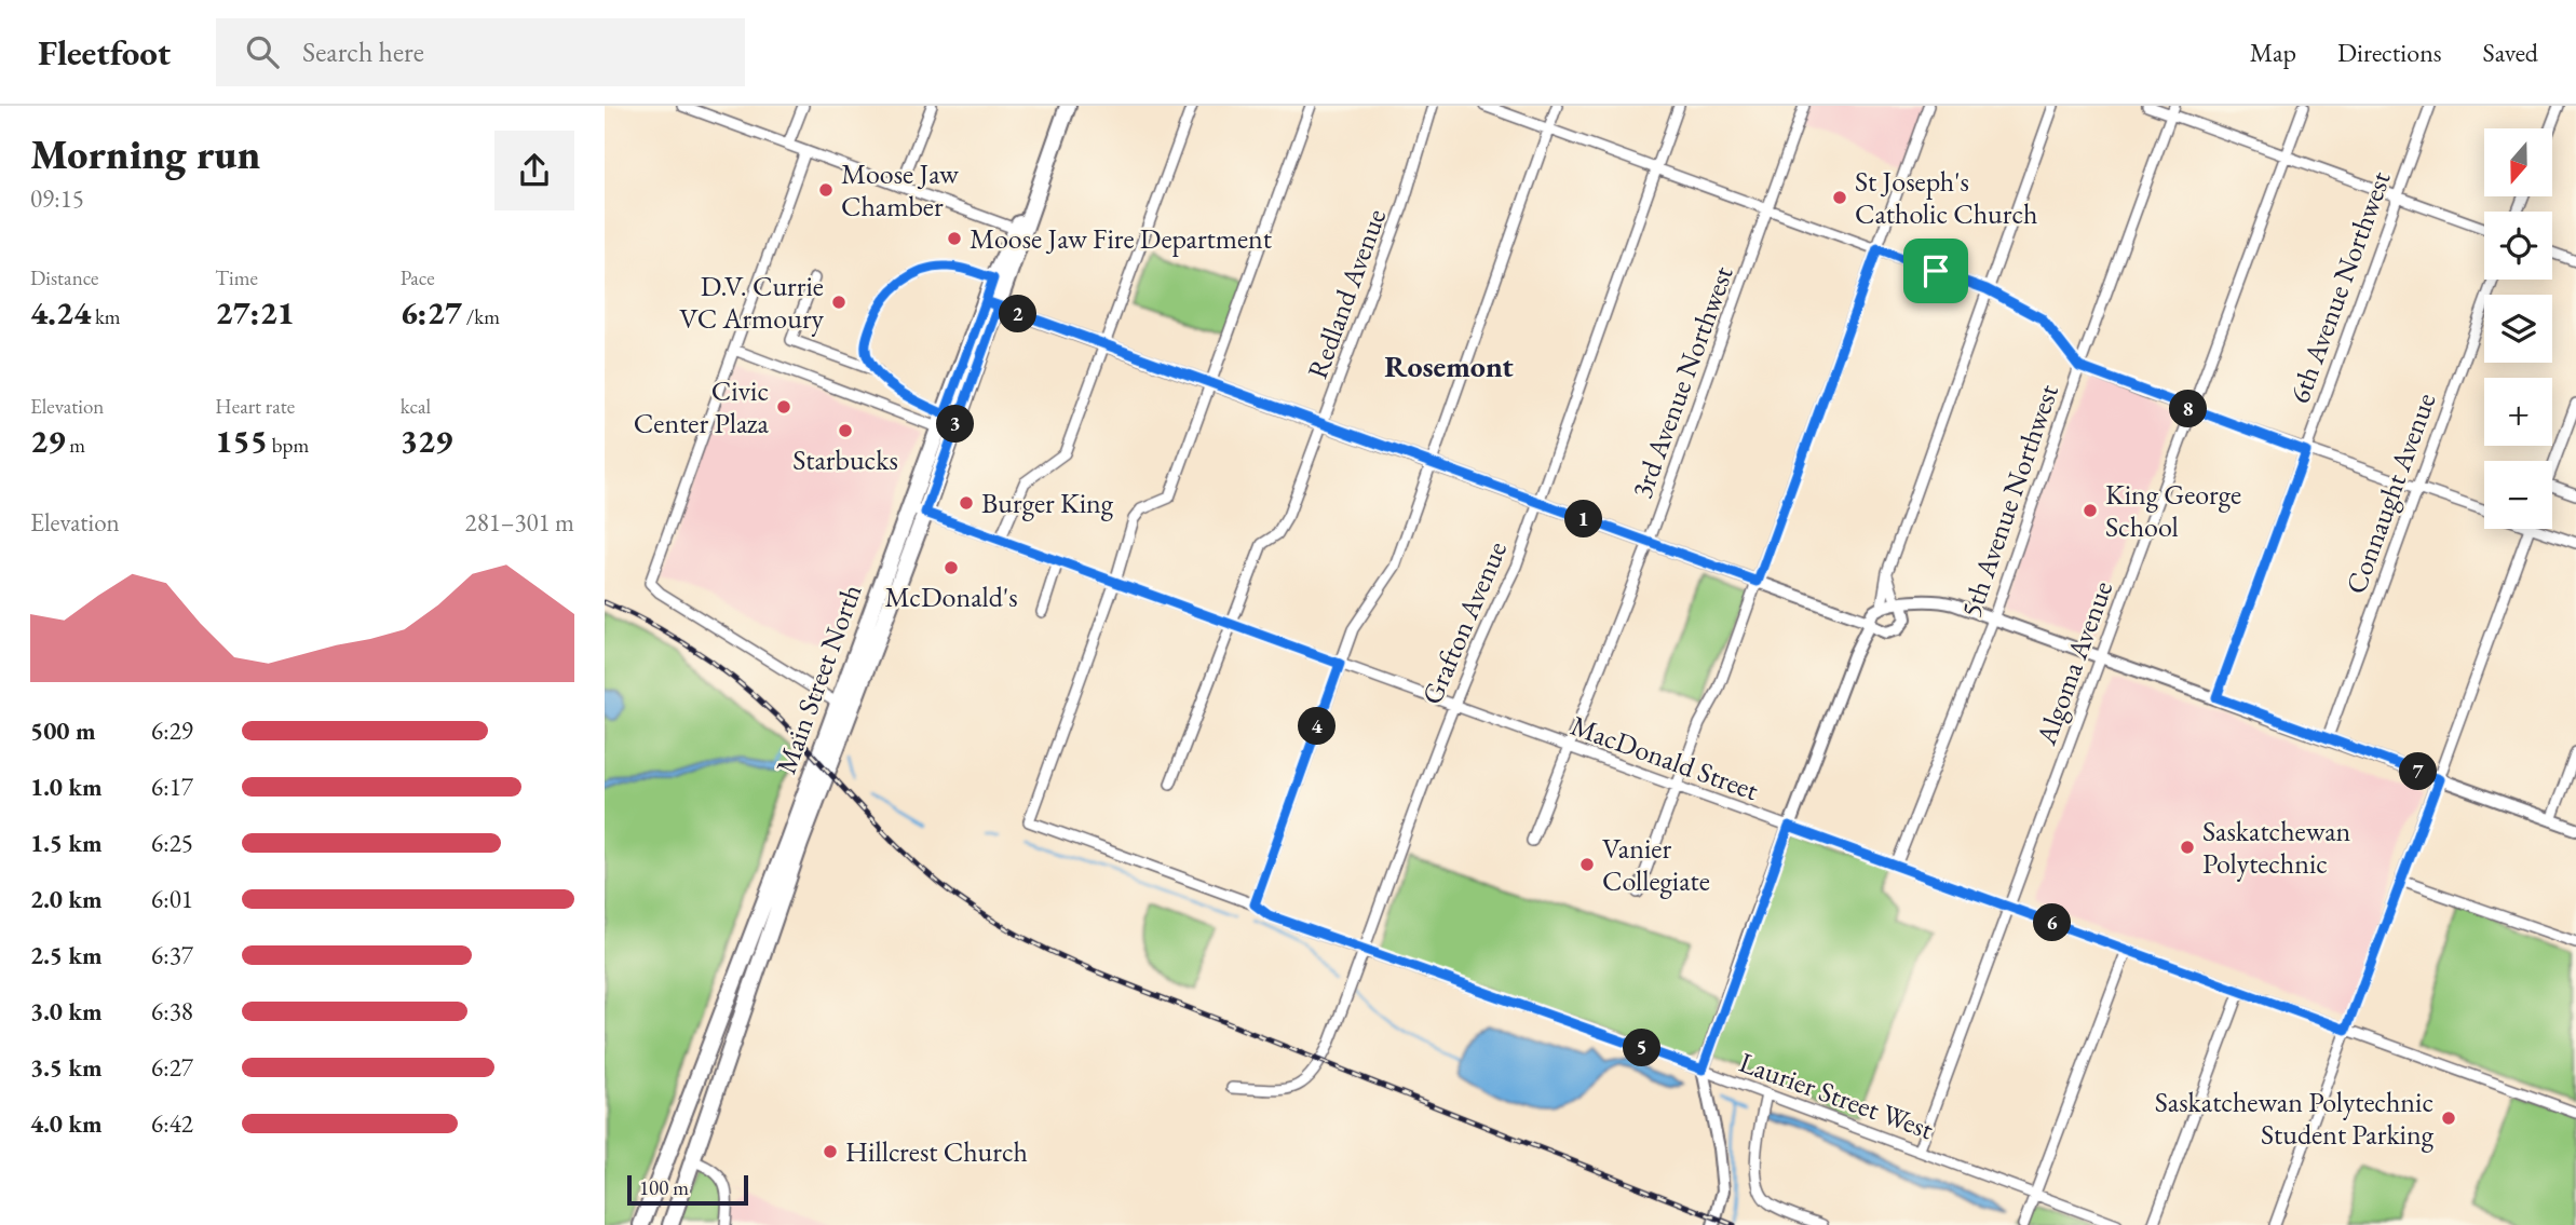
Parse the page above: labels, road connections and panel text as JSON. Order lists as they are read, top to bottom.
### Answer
{
  "streets": {
    "main road": ["Main Street North"],
    "street": [
      "6th Avenue Northwest",
      "Redland Avenue",
      "3rd Avenue Northwest",
      "Connaught Avenue",
      "5th Avenue Northwest",
      "Grafton Avenue",
      "Algoma Avenue",
      "MacDonald Street",
      "Laurier Street West"
    ]
  },
  "crossings": [
    ["Redland Avenue", "MacDonald Street"],
    ["3rd Avenue Northwest", "MacDonald Street"],
    ["5th Avenue Northwest", "MacDonald Street"],
    ["Grafton Avenue", "MacDonald Street"],
    ["Grafton Avenue", "Laurier Street West"],
    ["Algoma Avenue", "MacDonald Street"],
    ["Algoma Avenue", "Laurier Street West"],
    ["Main Street North", "MacDonald Street"],
    ["MacDonald Street", "Laurier Street West"]
  ],
  "districts": ["Rosemont"],
  "places": [
    "Moose Jaw Chamber",
    "St Joseph's Catholic Church",
    "Moose Jaw Fire Department",
    "D.V. Currie VC Armoury",
    "Civic Center Plaza",
    "Starbucks",
    "Burger King",
    "King George School",
    "McDonald's",
    "Saskatchewan Polytechnic",
    "Vanier Collegiate",
    "Saskatchewan Polytechnic Student Parking",
    "Hillcrest Church"
  ],
  "scale_bar": "100 m",
  "north": "bottom",
  "page": {
    "header": "Fleetfoot",
    "search": "Search here",
    "nav": ["Map", "Directions", "Saved"],
    "heading": ["Morning run", "09:15"],
    "map_buttons": ["+", "−"],
    "stats": [
      ["Distance", "4.24 km"],
      ["Time", "27:21"],
      ["Pace", "6:27 /km"],
      ["Elevation", "29 m"],
      ["Heart rate", "155 bpm"],
      ["kcal", "329"]
    ],
    "pins": [
      "2",
      "8",
      "3",
      "1",
      "4",
      "7",
      "6",
      "5"
    ],
    "chart": ["Elevation", "281–301 m"],
    "list": [
      {
        "name": "500 m",
        "note": "6:29"
      },
      {
        "name": "1.0 km",
        "note": "6:17"
      },
      {
        "name": "1.5 km",
        "note": "6:25"
      },
      {
        "name": "2.0 km",
        "note": "6:01"
      },
      {
        "name": "2.5 km",
        "note": "6:37"
      },
      {
        "name": "3.0 km",
        "note": "6:38"
      },
      {
        "name": "3.5 km",
        "note": "6:27"
      },
      {
        "name": "4.0 km",
        "note": "6:42"
      }
    ],
    "scale": "100 m"
  }
}
